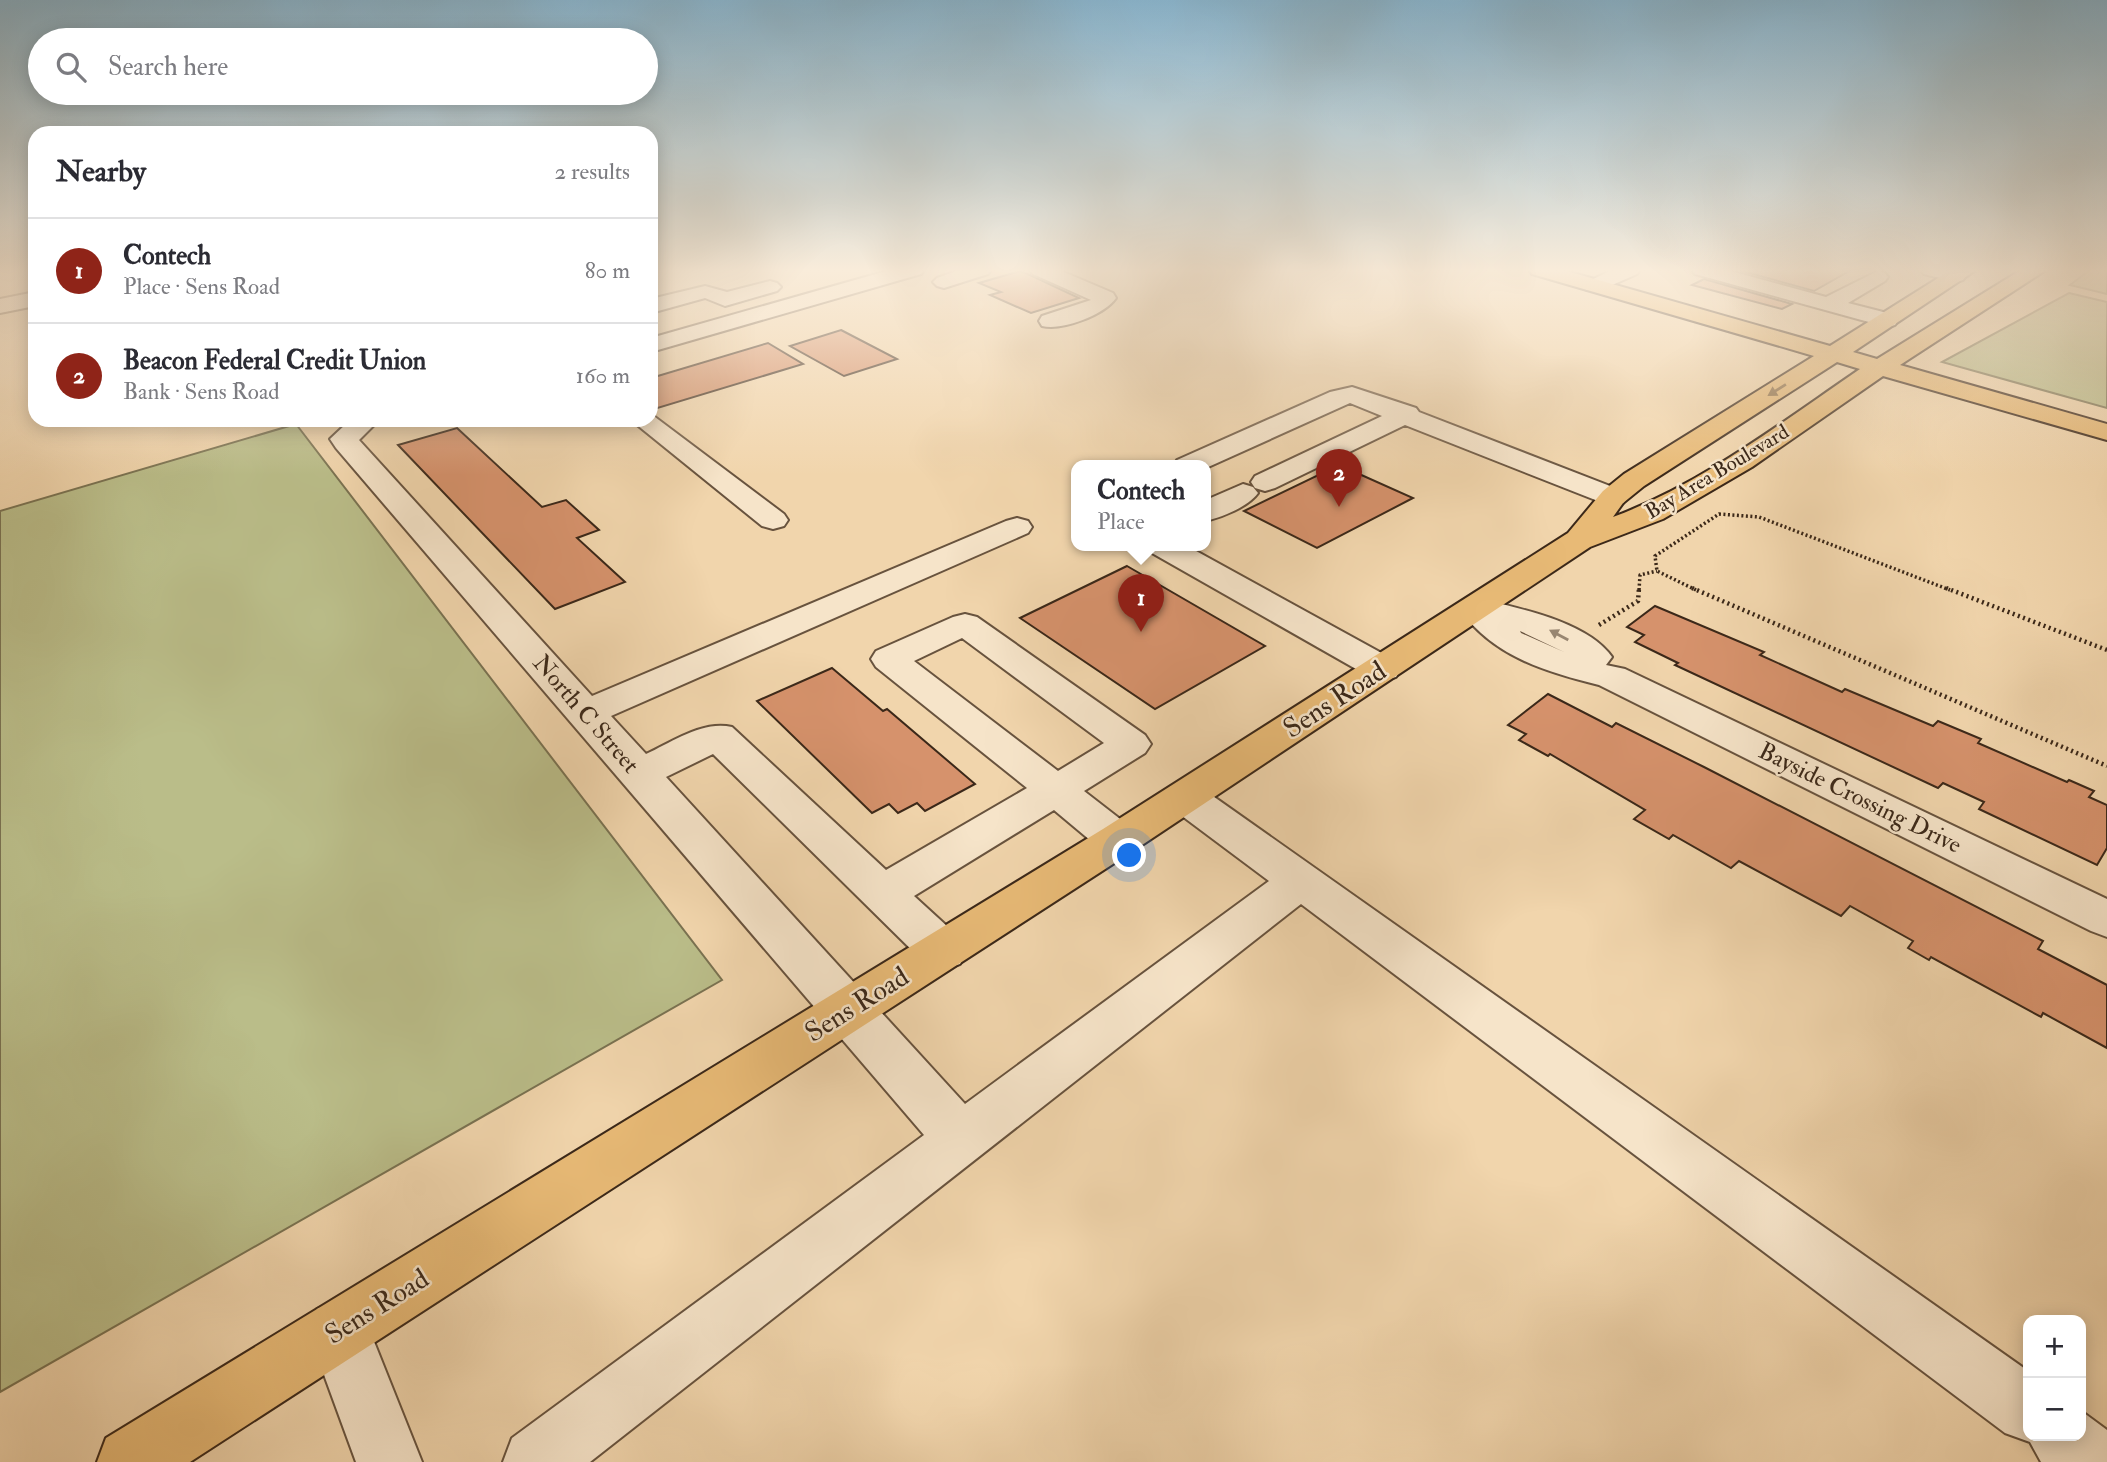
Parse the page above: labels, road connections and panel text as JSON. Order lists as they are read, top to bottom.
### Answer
{
  "streets": {
    "main road": ["Bay Area Boulevard", "Sens Road"],
    "street": ["North C Street", "Bayside Crossing Drive"]
  },
  "crossings": [
    ["Bay Area Boulevard", "Sens Road"],
    ["Sens Road", "North C Street"],
    ["Sens Road", "Bayside Crossing Drive"]
  ],
  "page": {
    "search": "Search here",
    "heading": ["Nearby", "2 results"],
    "list": [
      {
        "mark": "1",
        "name": "Contech",
        "note": "Place · Sens Road",
        "value": "80 m"
      },
      {
        "mark": "2",
        "name": "Beacon Federal Credit Union",
        "note": "Bank · Sens Road",
        "value": "160 m"
      }
    ],
    "pins": ["2", "1"],
    "popup": ["Contech", "Place"],
    "map_buttons": ["+", "−"]
  }
}
